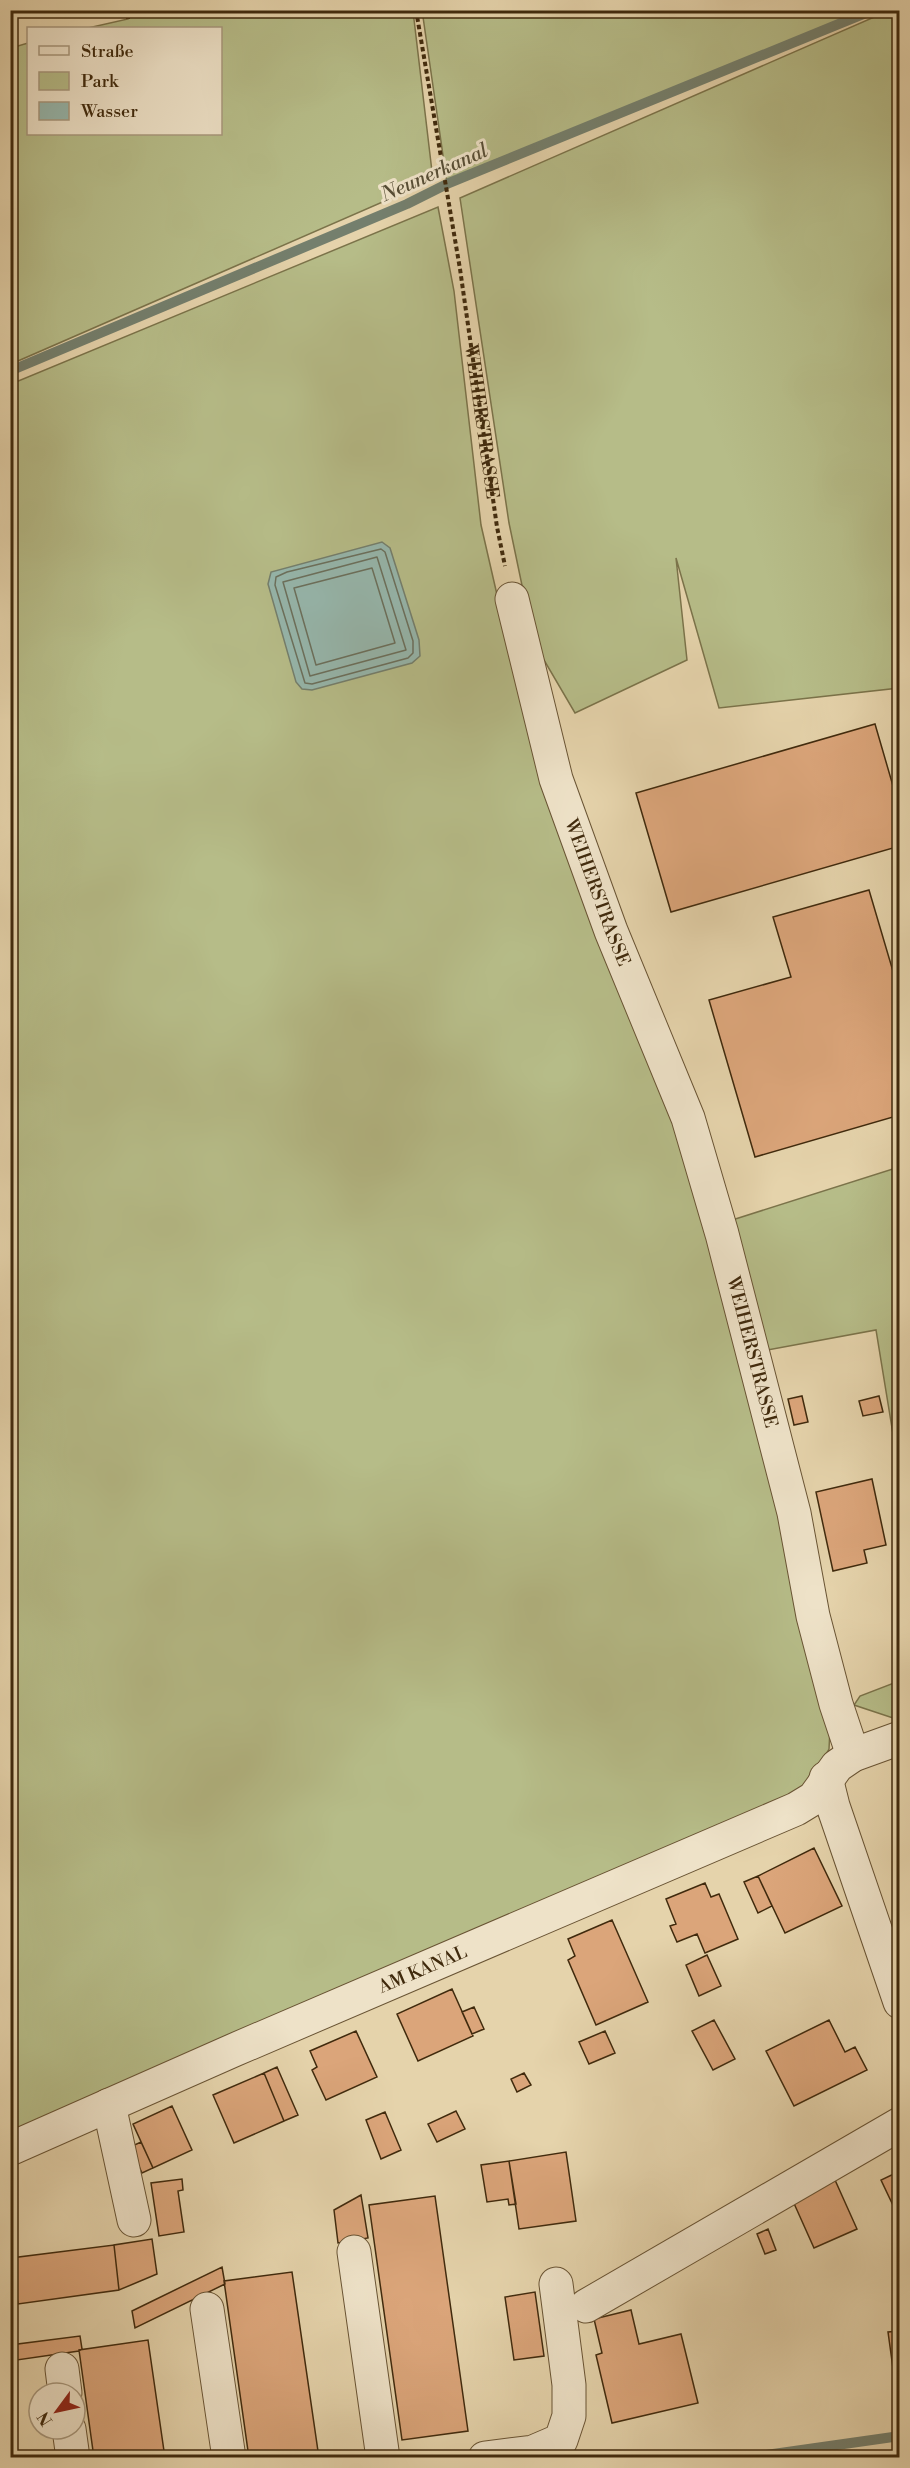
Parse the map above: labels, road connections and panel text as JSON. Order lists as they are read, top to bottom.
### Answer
{
  "streets": {
    "street": ["WEIHERSTRASSE", "AM KANAL"]
  },
  "crossings": [
    ["WEIHERSTRASSE", "AM KANAL"]
  ],
  "water": ["Neunerkanal"],
  "legend": ["Straße", "Park", "Wasser"],
  "north": "bottom left"
}
